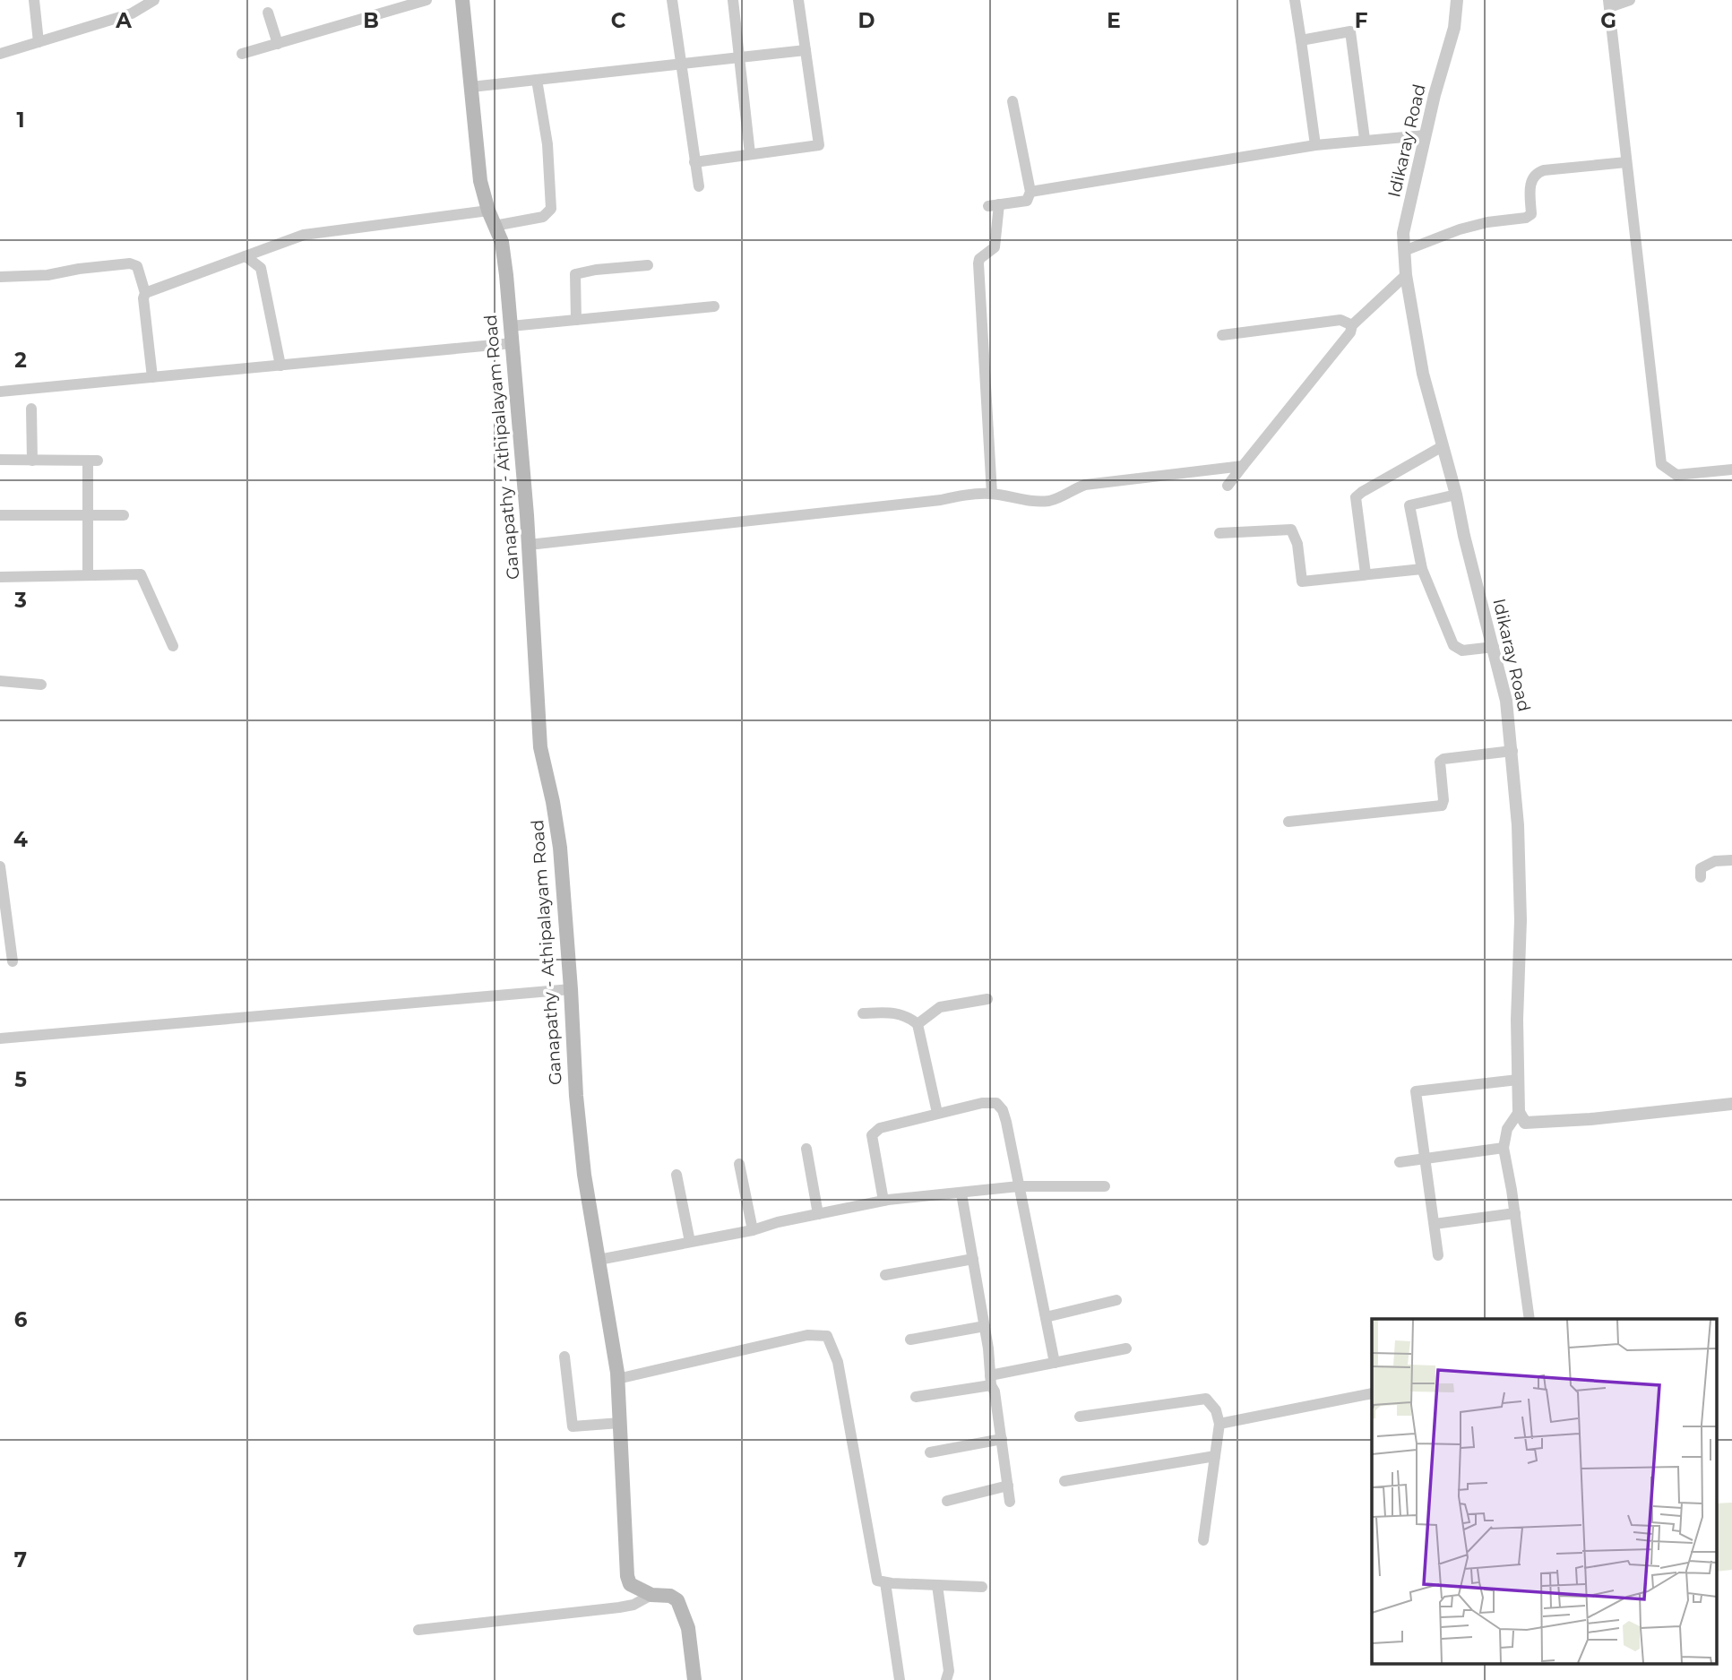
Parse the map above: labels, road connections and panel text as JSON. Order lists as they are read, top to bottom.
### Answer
{
  "streets": {
    "main road": ["Ganapathy - Athipalayam Road"],
    "street": ["Idikaray Road"]
  },
  "grid": {
    "columns": [
      "A",
      "B",
      "C",
      "D",
      "E",
      "F",
      "G"
    ],
    "rows": [
      "1",
      "2",
      "3",
      "4",
      "5",
      "6",
      "7"
    ]
  }
}
